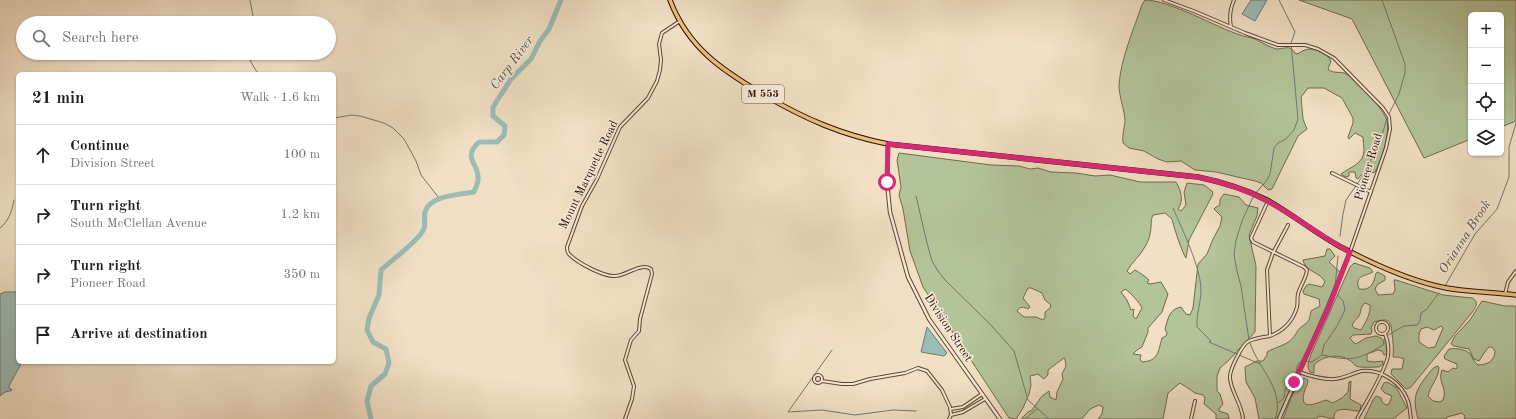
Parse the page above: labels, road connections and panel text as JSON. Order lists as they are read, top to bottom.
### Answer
{
  "streets": {
    "main road": ["M 553"],
    "street": ["Pioneer Road", "Mount Marquette Road", "Division Street"]
  },
  "crossings": [
    ["M 553", "Pioneer Road"],
    ["M 553", "Mount Marquette Road"],
    ["M 553", "Division Street"]
  ],
  "water": ["Carp River", "Orianna Brook"],
  "page": {
    "map_buttons": ["+", "−"],
    "search": "Search here",
    "heading": ["21 min", "Walk · 1.6 km"],
    "list": [
      ["Continue", "Division Street", "100 m"],
      ["Turn right", "South McClellan Avenue", "1.2 km"],
      ["Turn right", "Pioneer Road", "350 m"],
      "Arrive at destination"
    ]
  }
}
